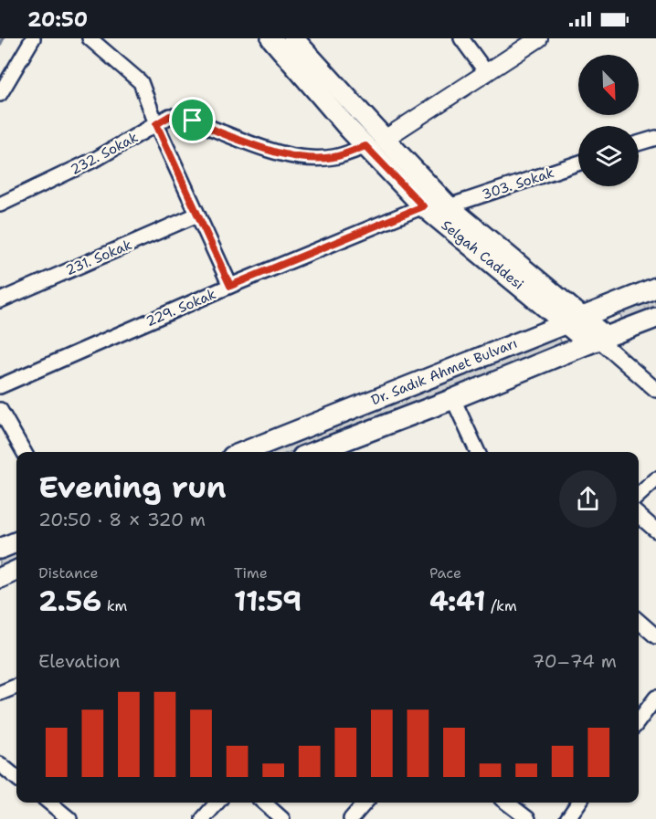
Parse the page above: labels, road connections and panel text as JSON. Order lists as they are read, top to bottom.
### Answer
{
  "streets": {
    "main road": ["Selgah Caddesi", "Dr. Sadık Ahmet Bulvarı"],
    "street": [
      "232. Sokak",
      "303. Sokak",
      "231. Sokak",
      "229. Sokak"
    ]
  },
  "crossings": [
    ["232. Sokak", "Selgah Caddesi"],
    ["303. Sokak", "Selgah Caddesi"],
    ["Selgah Caddesi", "229. Sokak"],
    ["Selgah Caddesi", "Dr. Sadık Ahmet Bulvarı"]
  ],
  "north": "bottom right",
  "page": {
    "status": "20:50",
    "heading": ["Evening run", "20:50 · 8 × 320 m"],
    "stats": [
      ["Distance", "2.56 km"],
      ["Time", "11:59"],
      ["Pace", "4:41 /km"]
    ],
    "chart": ["Elevation", "70–74 m"]
  }
}
